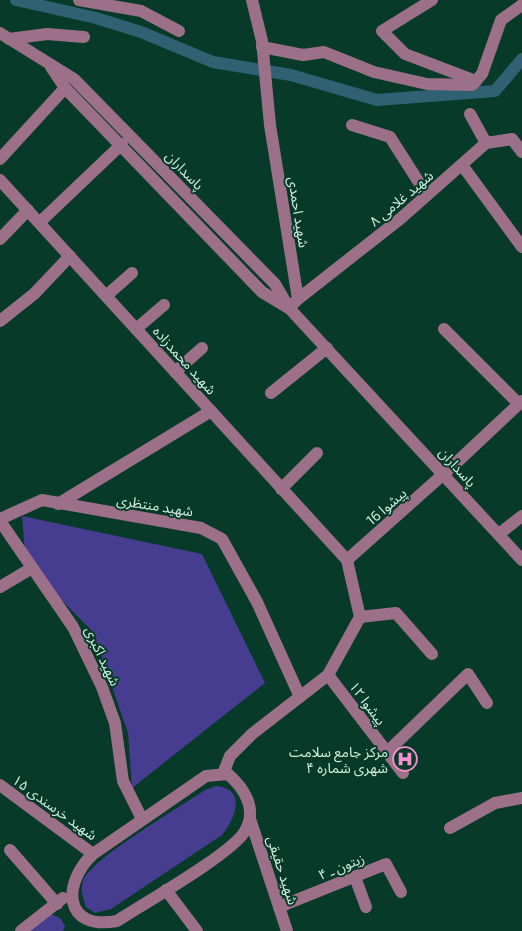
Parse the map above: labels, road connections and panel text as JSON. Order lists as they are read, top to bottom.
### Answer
{
  "streets": {
    "street": [
      "پاسداران",
      "۸ شهید غلامی",
      "شهید احمدی",
      "شهید محمدزاده",
      "شهید منتظری",
      "پیشوا 16",
      "شهید اکبری",
      "پیشوا ۱۲",
      "شهید خرسندی ۱۵",
      "زیتون ـ ۴",
      "شهید حقیقی"
    ]
  },
  "crossings": [
    ["پاسداران", "پیشوا 16"],
    ["۸ شهید غلامی", "شهید احمدی"],
    ["شهید محمدزاده", "پیشوا 16"],
    ["شهید منتظری", "شهید اکبری"],
    ["زیتون ـ ۴", "شهید حقیقی"]
  ],
  "places": {
    "hospital": ["مرکز جامع سلامت شهری شماره ۴"]
  }
}
